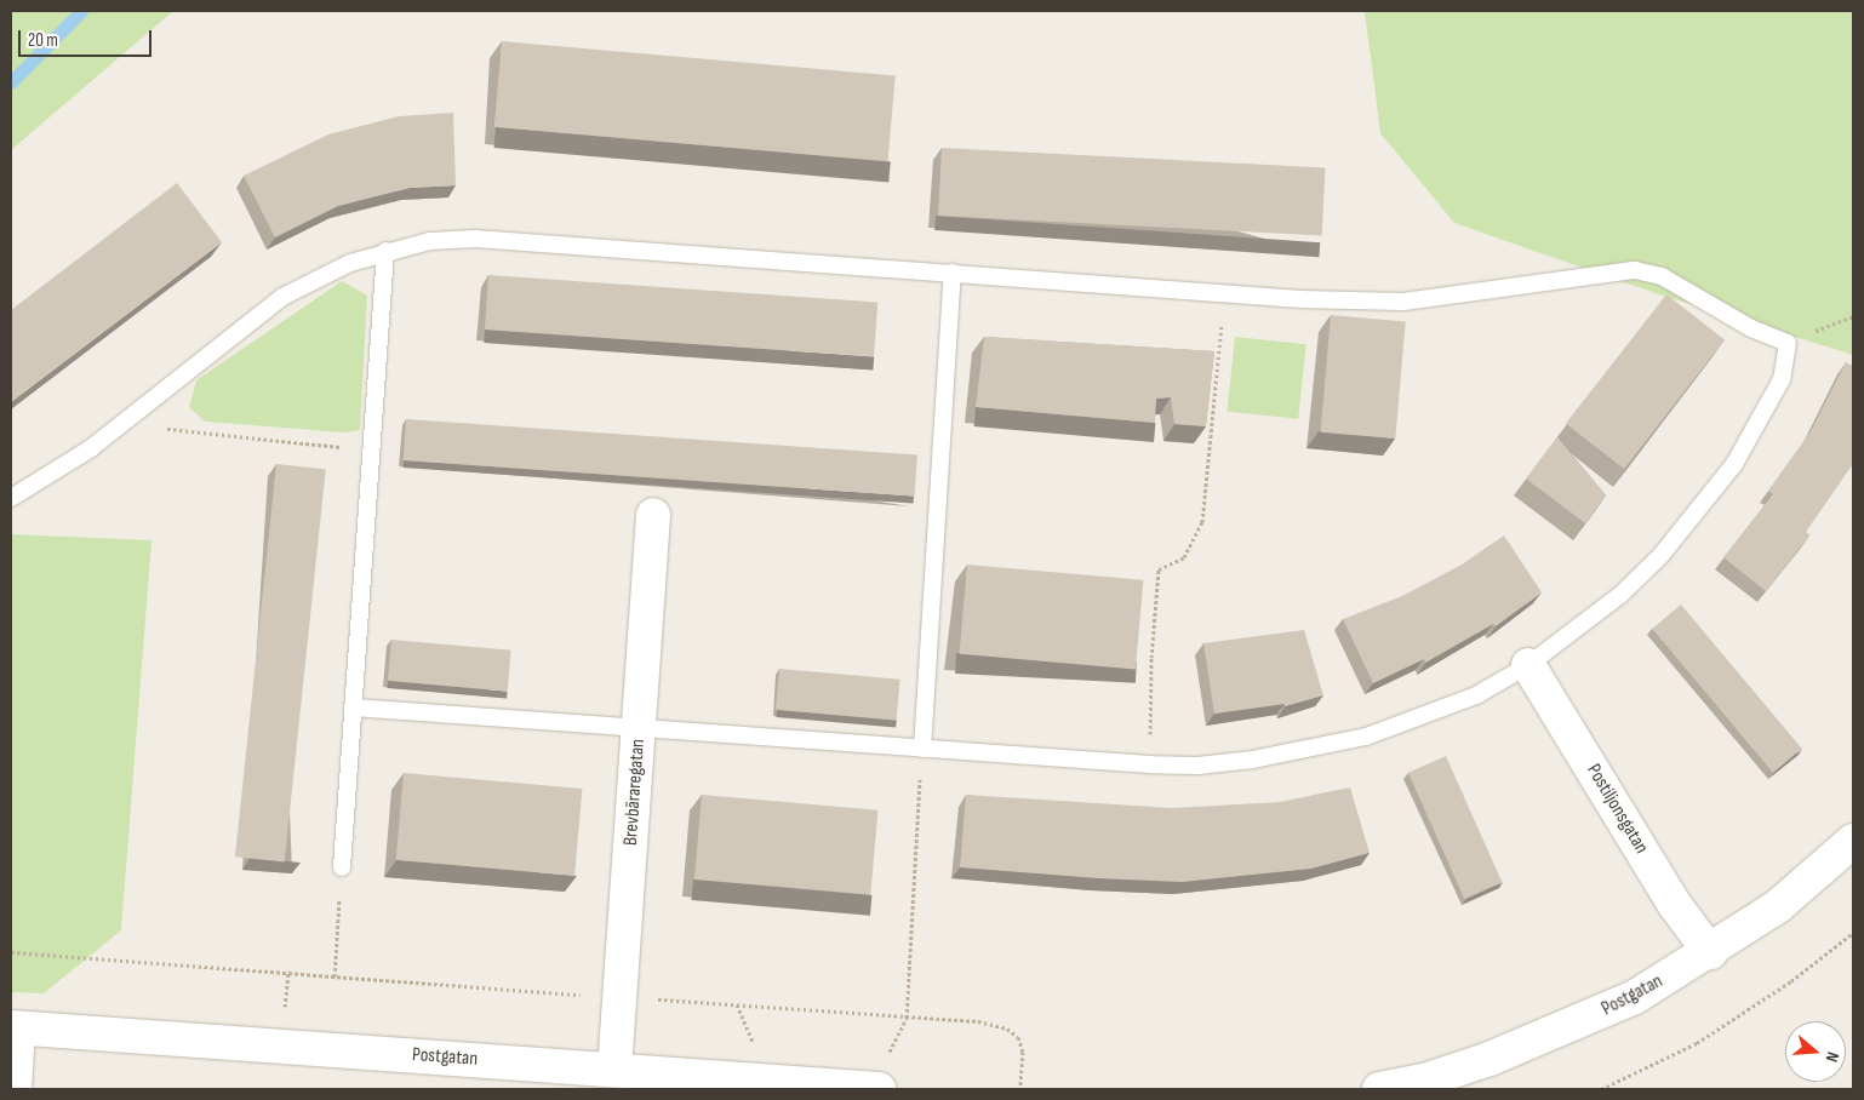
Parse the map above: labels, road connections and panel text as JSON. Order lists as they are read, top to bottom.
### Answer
{
  "streets": {
    "street": ["Brevbäraregatan", "Postiljonsgatan", "Postgatan"]
  },
  "crossings": [
    ["Brevbäraregatan", "Postgatan"],
    ["Postiljonsgatan", "Postgatan"]
  ],
  "scale_bar": "20 m",
  "north": "right"
}
